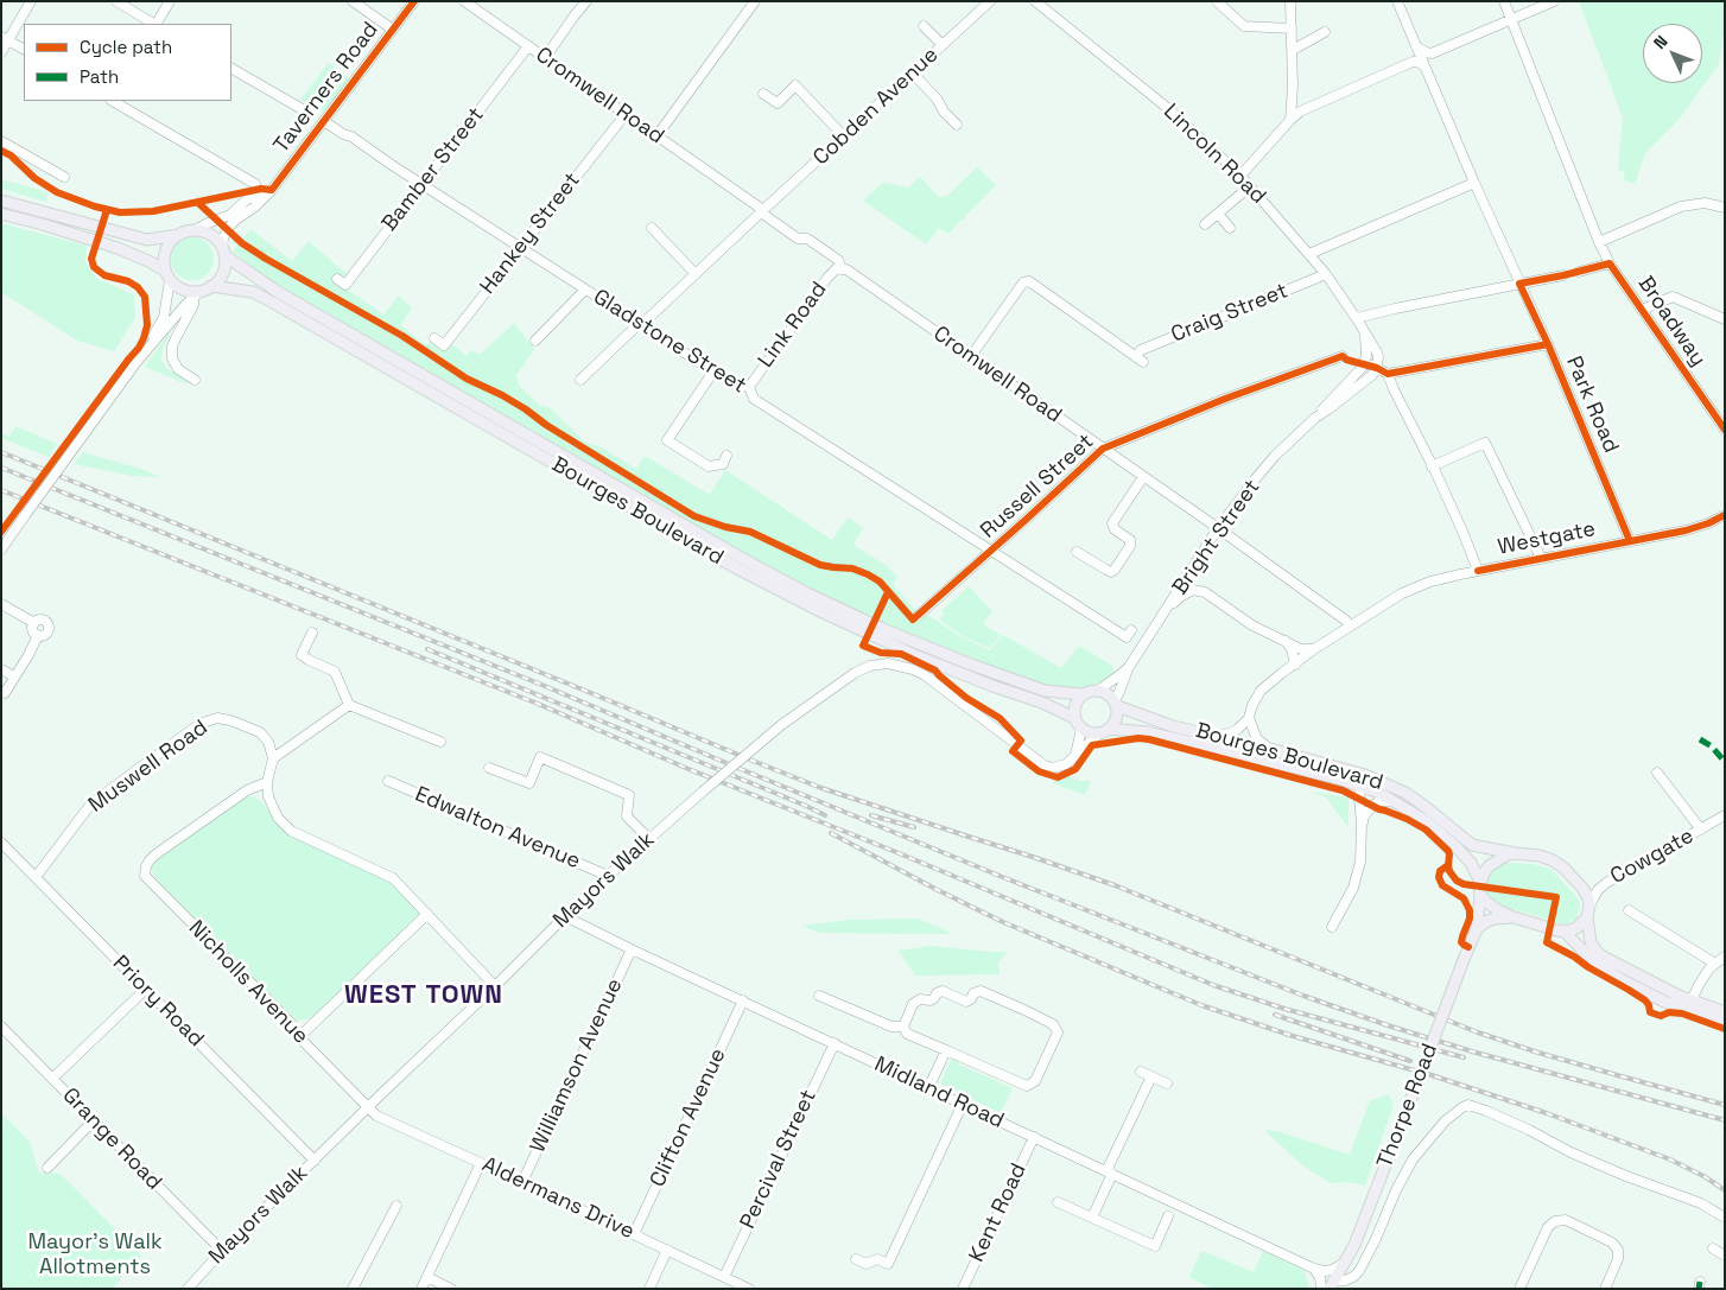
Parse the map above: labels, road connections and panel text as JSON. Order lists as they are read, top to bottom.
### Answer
{
  "streets": {
    "main road": ["Bourges Boulevard", "Thorpe Road"],
    "street": [
      "Taverners Road",
      "Cromwell Road",
      "Cobden Avenue",
      "Lincoln Road",
      "Bamber Street",
      "Hankey Street",
      "Craig Street",
      "Broadway",
      "Link Road",
      "Gladstone Street",
      "Park Road",
      "Russell Street",
      "Bright Street",
      "Westgate",
      "Muswell Road",
      "Edwalton Avenue",
      "Cowgate",
      "Mayors Walk",
      "Nicholls Avenue",
      "Priory Road",
      "Williamson Avenue",
      "Midland Road",
      "Clifton Avenue",
      "Grange Road",
      "Percival Street",
      "Aldermans Drive",
      "Kent Road"
    ]
  },
  "crossings": [
    ["Taverners Road", "Gladstone Street"],
    ["Taverners Road", "Bourges Boulevard"],
    ["Cromwell Road", "Cobden Avenue"],
    ["Cromwell Road", "Bamber Street"],
    ["Cromwell Road", "Hankey Street"],
    ["Cromwell Road", "Craig Street"],
    ["Cromwell Road", "Link Road"],
    ["Cromwell Road", "Russell Street"],
    ["Cromwell Road", "Bright Street"],
    ["Cromwell Road", "Westgate"],
    ["Cobden Avenue", "Gladstone Street"],
    ["Lincoln Road", "Craig Street"],
    ["Lincoln Road", "Bright Street"],
    ["Bamber Street", "Gladstone Street"],
    ["Hankey Street", "Gladstone Street"],
    ["Link Road", "Gladstone Street"],
    ["Gladstone Street", "Russell Street"],
    ["Park Road", "Westgate"],
    ["Bourges Boulevard", "Bright Street"],
    ["Bourges Boulevard", "Westgate"],
    ["Bourges Boulevard", "Cowgate"],
    ["Bourges Boulevard", "Mayors Walk"],
    ["Bourges Boulevard", "Thorpe Road"],
    ["Bright Street", "Mayors Walk"],
    ["Muswell Road", "Priory Road"],
    ["Edwalton Avenue", "Mayors Walk"],
    ["Cowgate", "Thorpe Road"],
    ["Mayors Walk", "Nicholls Avenue"],
    ["Mayors Walk", "Priory Road"],
    ["Mayors Walk", "Midland Road"],
    ["Mayors Walk", "Grange Road"],
    ["Mayors Walk", "Aldermans Drive"],
    ["Nicholls Avenue", "Aldermans Drive"],
    ["Williamson Avenue", "Midland Road"],
    ["Williamson Avenue", "Aldermans Drive"],
    ["Midland Road", "Clifton Avenue"],
    ["Midland Road", "Percival Street"],
    ["Midland Road", "Kent Road"],
    ["Clifton Avenue", "Aldermans Drive"],
    ["Percival Street", "Aldermans Drive"]
  ],
  "districts": ["WEST TOWN"],
  "parks": ["Mayor's Walk Allotments"],
  "legend": ["Cycle path", "Path"],
  "north": "top left"
}
